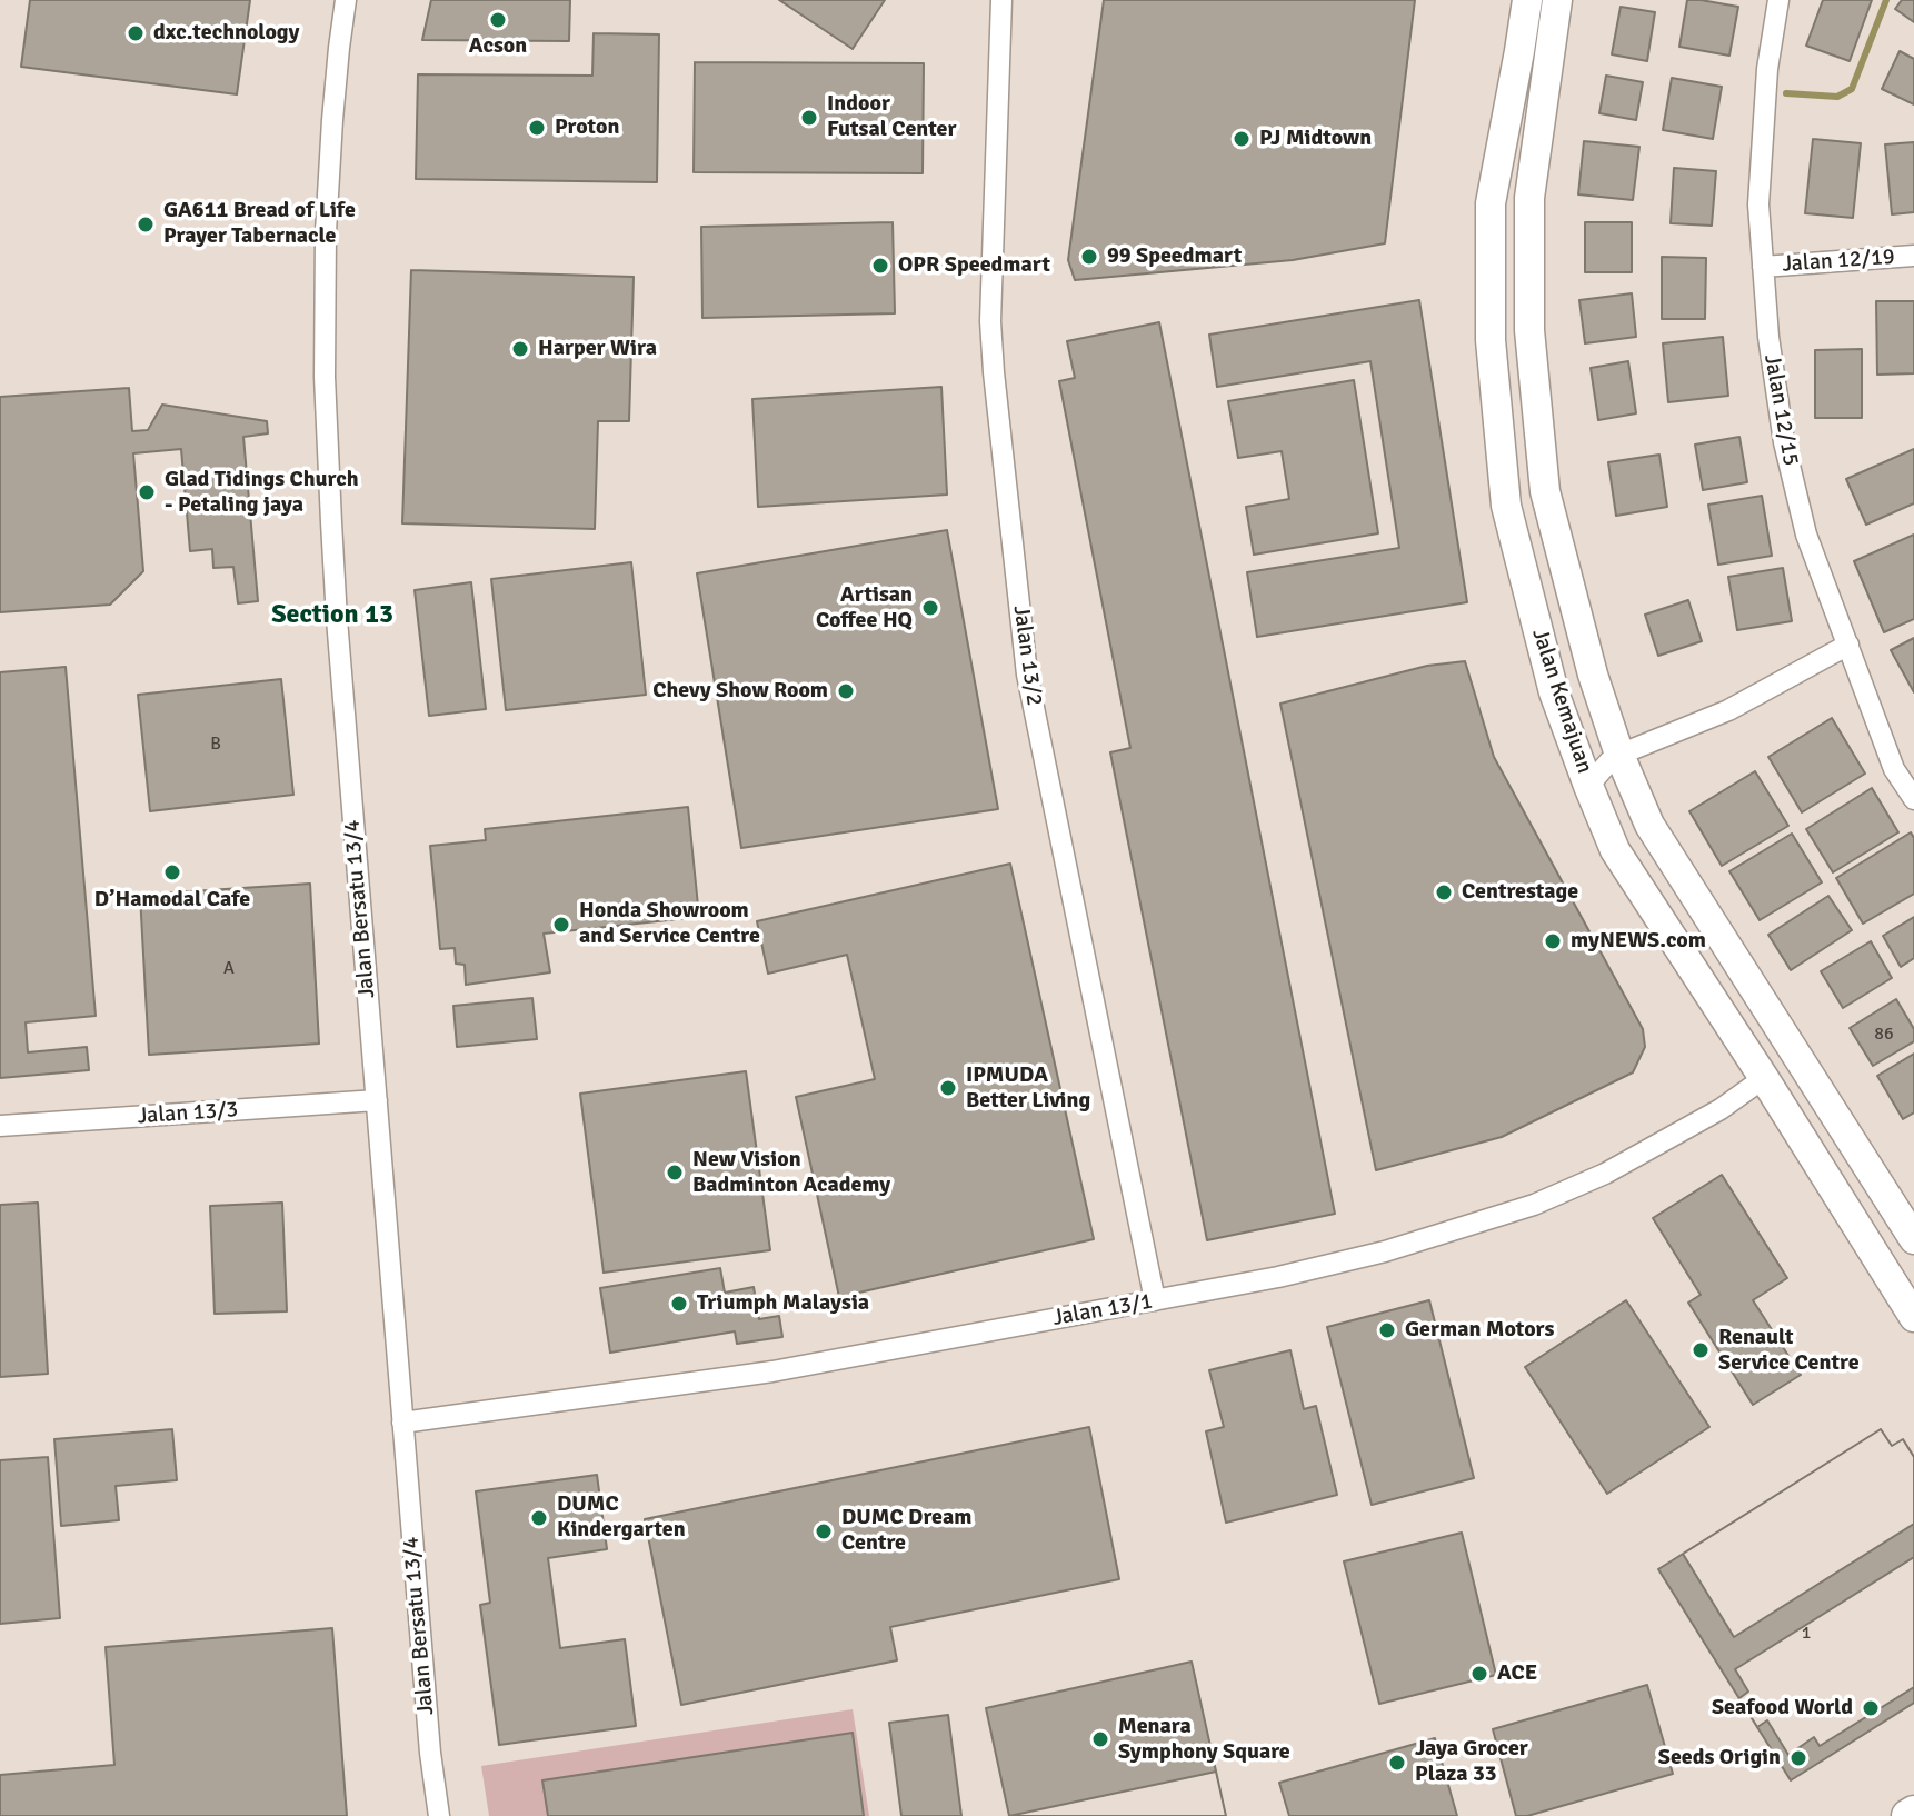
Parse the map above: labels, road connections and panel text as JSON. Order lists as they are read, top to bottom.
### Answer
{
  "streets": {
    "main road": ["Jalan Kemajuan"],
    "street": [
      "Jalan 12/19",
      "Jalan 12/15",
      "Jalan 13/2",
      "Jalan Bersatu 13/4",
      "Jalan 13/3",
      "Jalan 13/1"
    ]
  },
  "crossings": [
    ["Jalan 12/19", "Jalan 12/15"],
    ["Jalan 13/2", "Jalan 13/1"],
    ["Jalan Kemajuan", "Jalan 13/1"],
    ["Jalan Bersatu 13/4", "Jalan 13/3"],
    ["Jalan Bersatu 13/4", "Jalan 13/1"]
  ],
  "districts": ["Section 13"],
  "places": [
    "Acson",
    "dxc.technology",
    "Indoor Futsal Center",
    "Proton",
    "PJ Midtown",
    "GA611 Bread of Life Prayer Tabernacle",
    "99 Speedmart",
    "OPR Speedmart",
    "Harper Wira",
    "Glad Tidings Church - Petaling jaya",
    "Artisan Coffee HQ",
    "Chevy Show Room",
    "D’Hamodal Cafe",
    "Centrestage",
    "Honda Showroom and Service Centre",
    "myNEWS.com",
    "IPMUDA Better Living",
    "New Vision Badminton Academy",
    "Triumph Malaysia",
    "German Motors",
    "Renault Service Centre",
    "DUMC Kindergarten",
    "DUMC Dream Centre",
    "ACE",
    "Seafood World",
    "Menara Symphony Square",
    "Seeds Origin",
    "Jaya Grocer Plaza 33"
  ],
  "house_numbers": [
    "B",
    "A",
    "86",
    "1"
  ]
}
